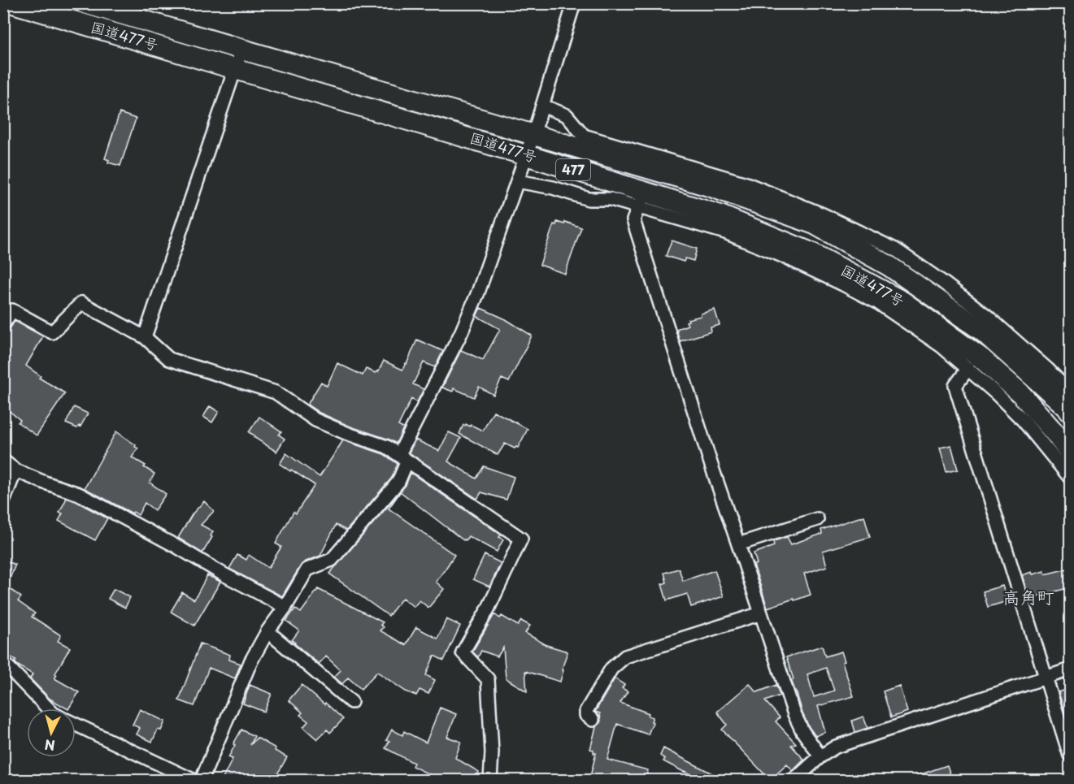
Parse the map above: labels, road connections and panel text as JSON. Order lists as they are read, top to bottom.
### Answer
{
  "streets": {
    "highway": ["国道477号", "477"]
  },
  "districts": ["高角町"],
  "north": "bottom"
}
